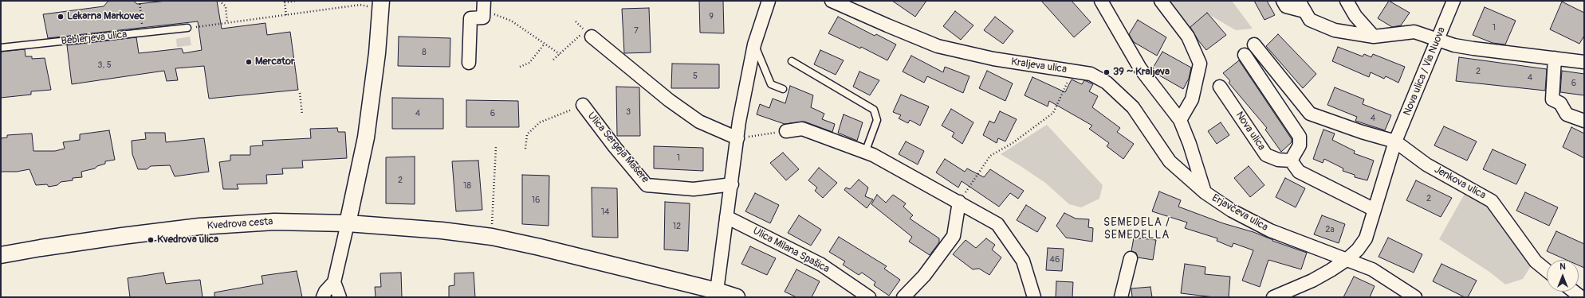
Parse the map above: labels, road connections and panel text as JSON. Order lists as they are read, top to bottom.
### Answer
{
  "streets": {
    "street": [
      "Kraljeva ulica",
      "Nova ulica / Via Nuova",
      "Nova ulica",
      "Ulica Sergeja Mašere",
      "Jenkova ulica",
      "Erjavčeva ulica",
      "Kvedrova cesta",
      "Ulica Milana Spašica"
    ],
    "lane": ["Beblerjeva ulica"]
  },
  "crossings": [
    ["Kraljeva ulica", "Erjavčeva ulica"],
    ["Nova ulica / Via Nuova", "Jenkova ulica"],
    ["Nova ulica / Via Nuova", "Erjavčeva ulica"]
  ],
  "districts": ["SEMEDELA / SEMEDELLA"],
  "places": [
    "Lekarna Markovec",
    "Mercator",
    "39 ~ Kraljeva",
    "Kvedrova ulica"
  ],
  "house_numbers": [
    "9",
    "1",
    "7",
    "8",
    "3, 5",
    "2",
    "5",
    "4",
    "6",
    "3",
    "4",
    "6",
    "4",
    "1",
    "2",
    "18",
    "2",
    "16",
    "14",
    "12",
    "2a",
    "46"
  ],
  "north": "top"
}
